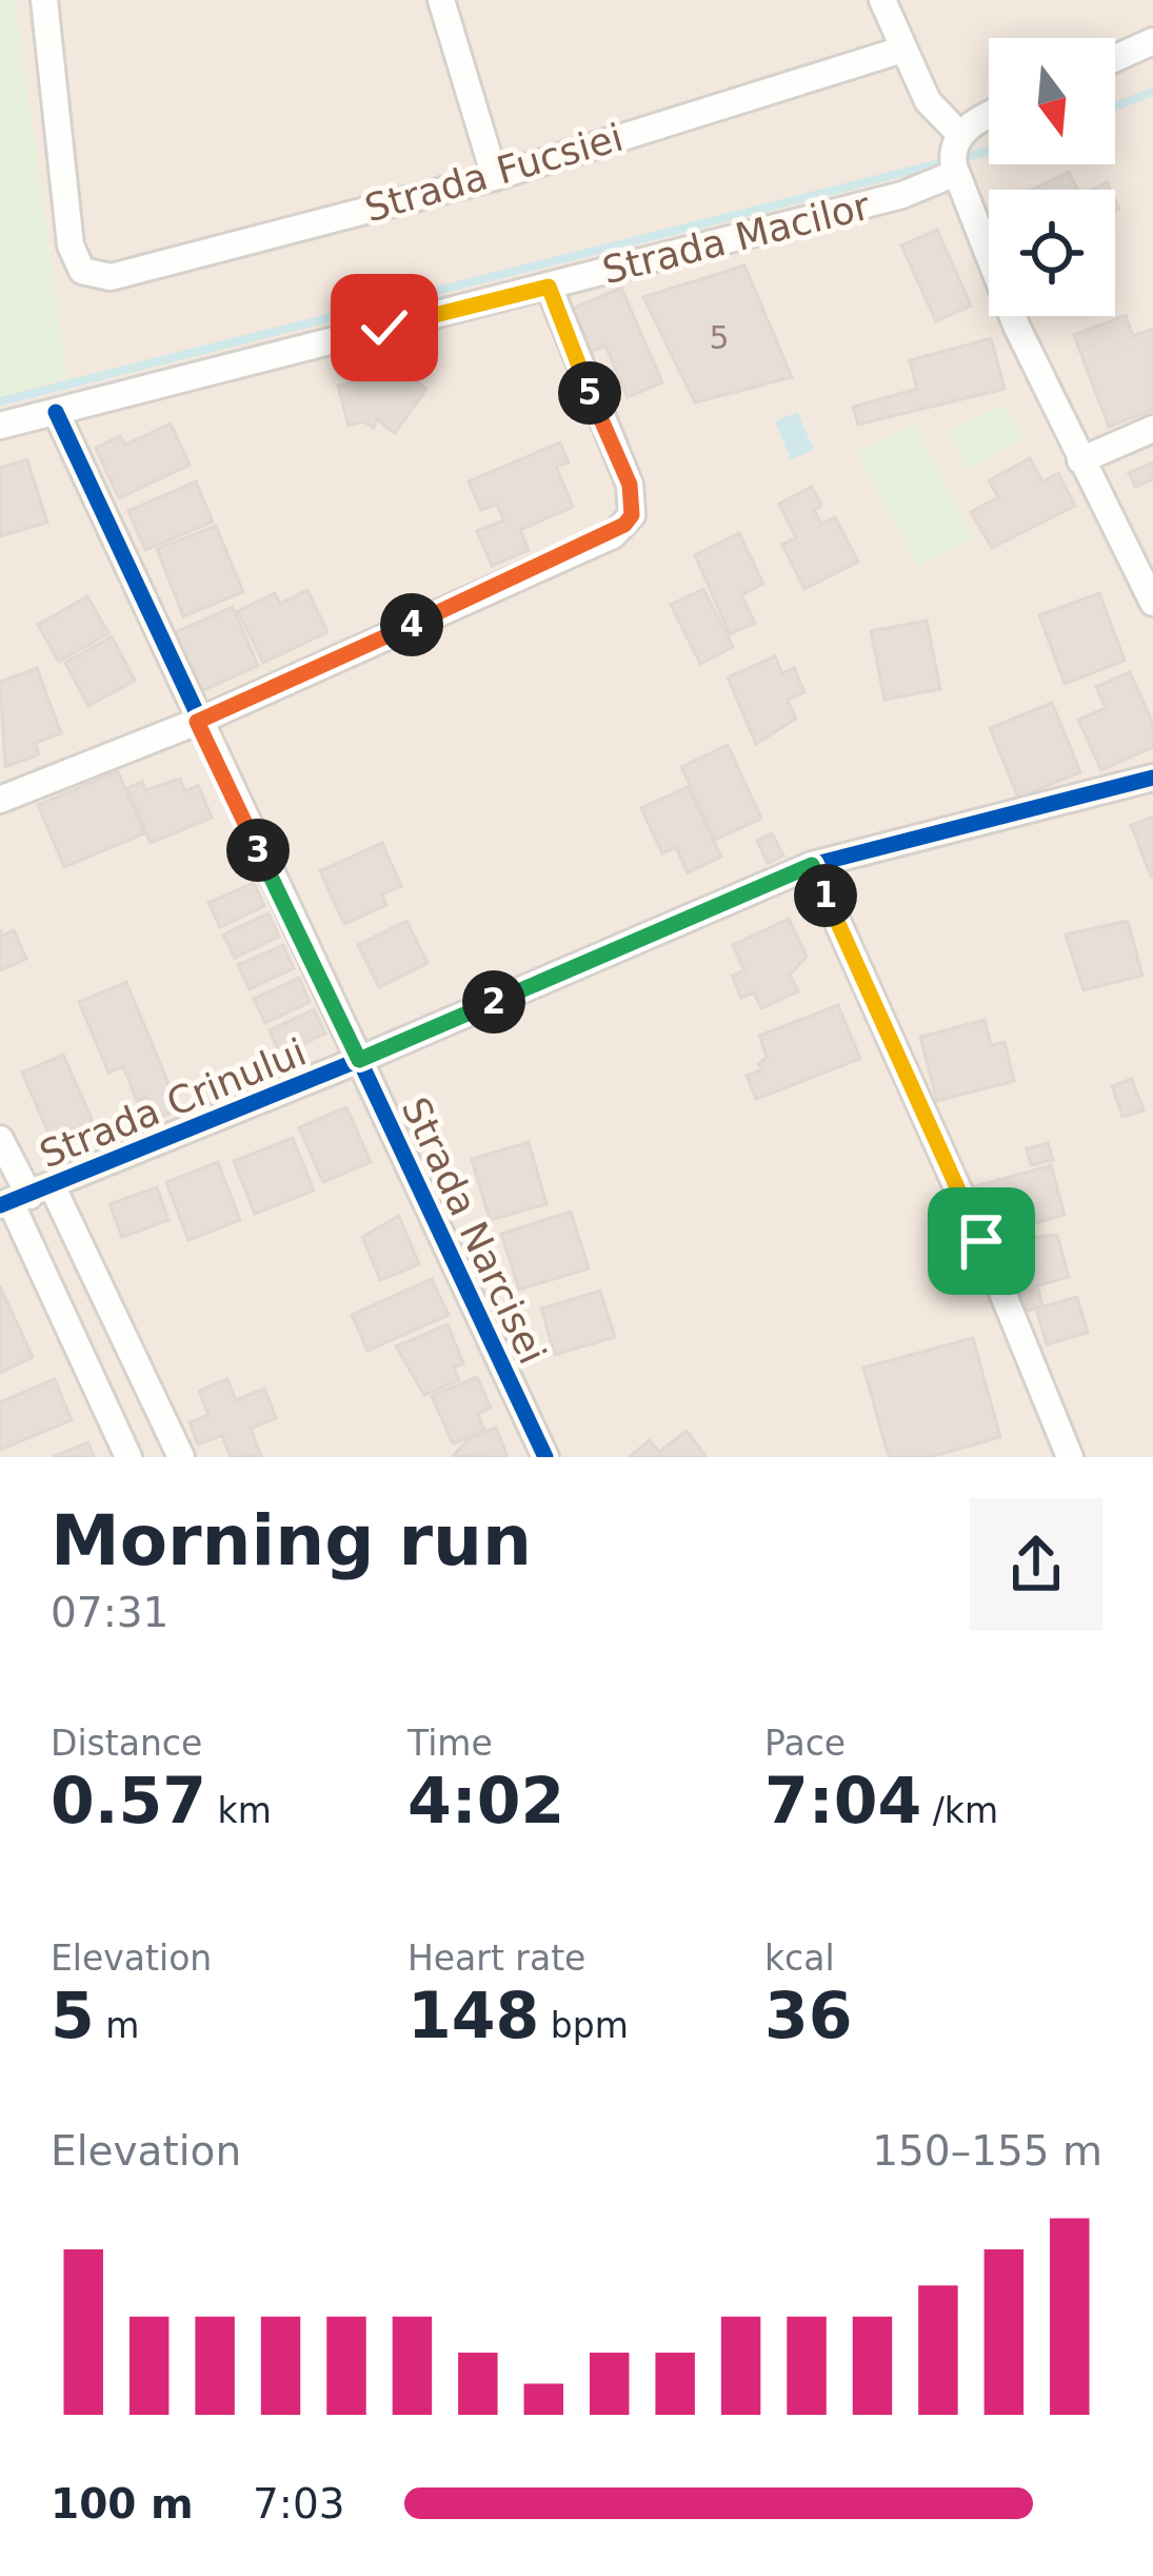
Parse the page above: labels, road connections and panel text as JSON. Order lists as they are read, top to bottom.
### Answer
{
  "streets": {
    "street": [
      "Strada Fucsiei",
      "Strada Macilor",
      "Strada Crinului",
      "Strada Narcisei"
    ]
  },
  "crossings": [
    ["Strada Macilor", "Strada Narcisei"],
    ["Strada Crinului", "Strada Narcisei"]
  ],
  "house_numbers": ["5"],
  "north": "bottom",
  "page": {
    "pins": [
      "5",
      "4",
      "3",
      "1",
      "2"
    ],
    "heading": ["Morning run", "07:31"],
    "stats": [
      ["Distance", "0.57 km"],
      ["Time", "4:02"],
      ["Pace", "7:04 /km"],
      ["Elevation", "5 m"],
      ["Heart rate", "148 bpm"],
      ["kcal", "36"]
    ],
    "chart": ["Elevation", "150–155 m"],
    "list": [
      {
        "name": "100 m",
        "note": "7:03"
      }
    ]
  }
}
